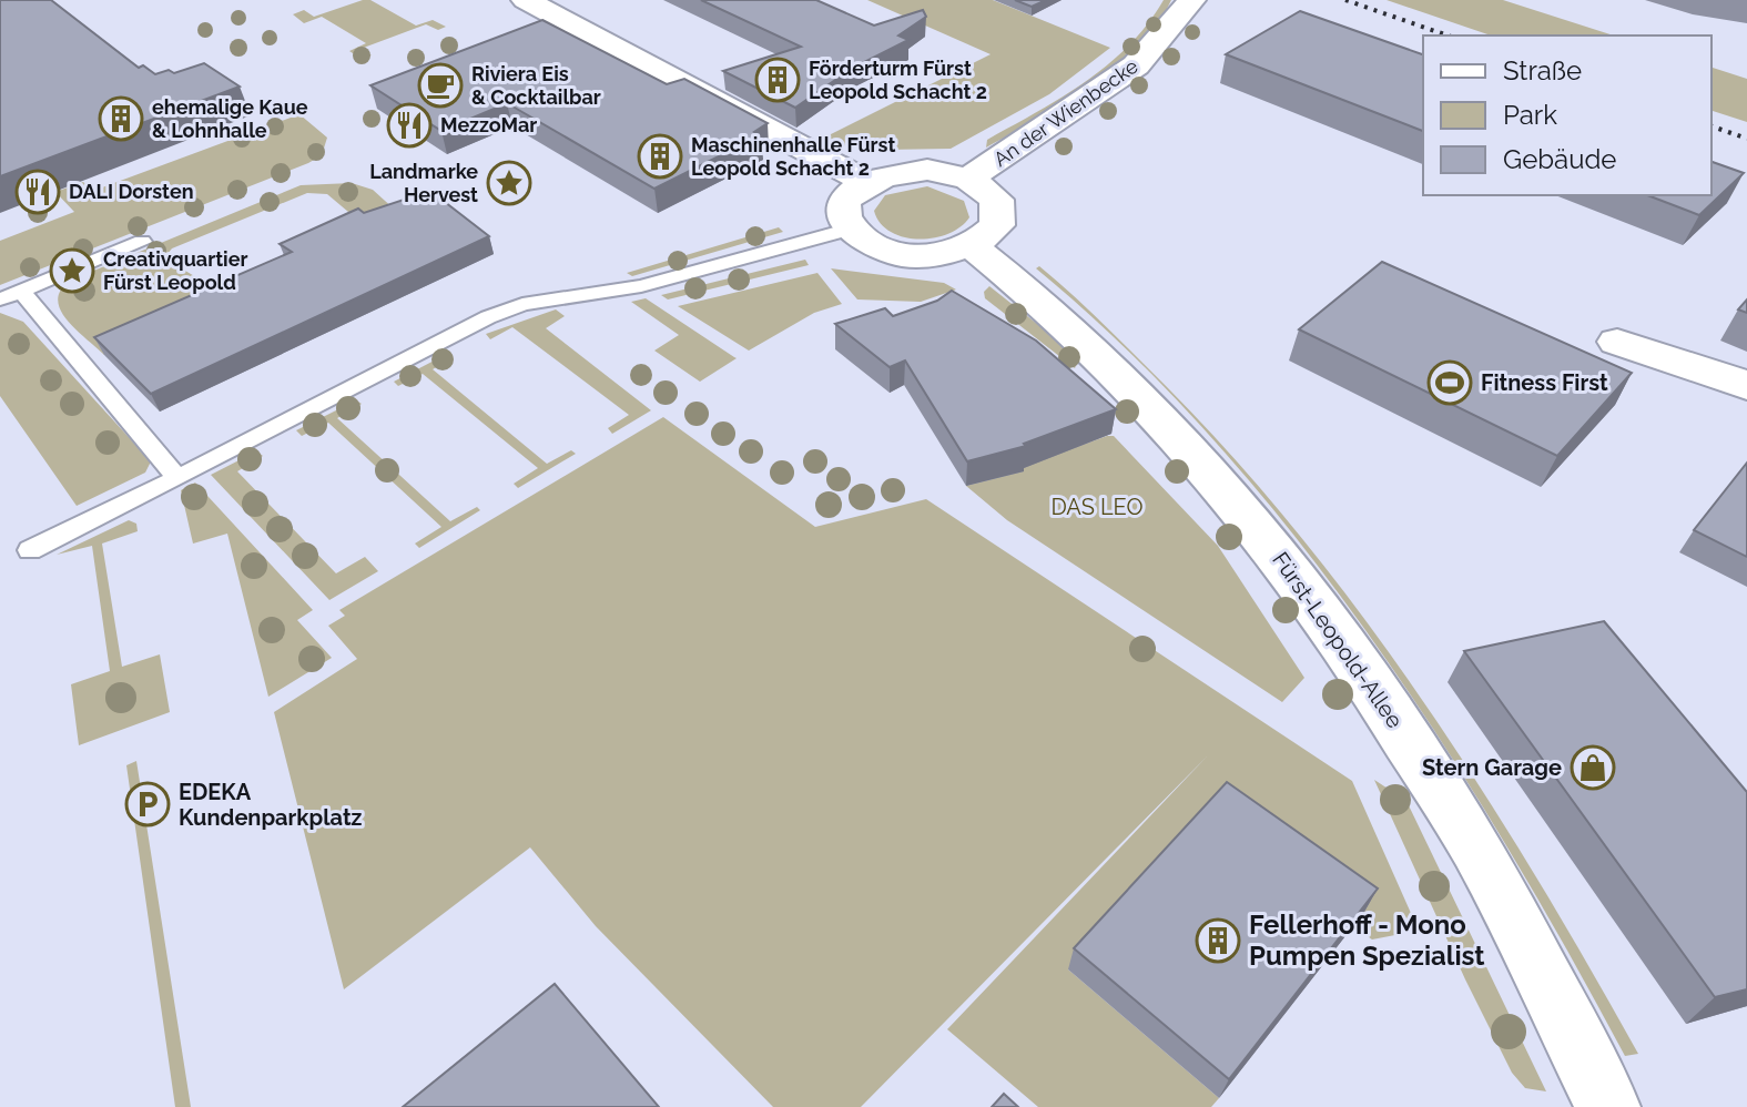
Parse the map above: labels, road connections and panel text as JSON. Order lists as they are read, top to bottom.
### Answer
{
  "streets": {
    "street": ["An der Wienbecke", "Fürst-Leopold-Allee"]
  },
  "parks": ["DAS LEO"],
  "places": {
    "building": [
      "Förderturm Fürst Leopold Schacht 2",
      "ehemalige Kaue & Lohnhalle",
      "Maschinenhalle Fürst Leopold Schacht 2",
      "Fellerhoff - Mono Pumpen Spezialist"
    ],
    "cafe": ["Riviera Eis & Cocktailbar"],
    "restaurant": ["MezzoMar", "DALI Dorsten"],
    "place": ["Landmarke Hervest", "Creativquartier Fürst Leopold"],
    "sports": ["Fitness First"],
    "shop": ["Stern Garage"],
    "parking": ["EDEKA Kundenparkplatz"]
  },
  "legend": ["Straße", "Park", "Gebäude"]
}
